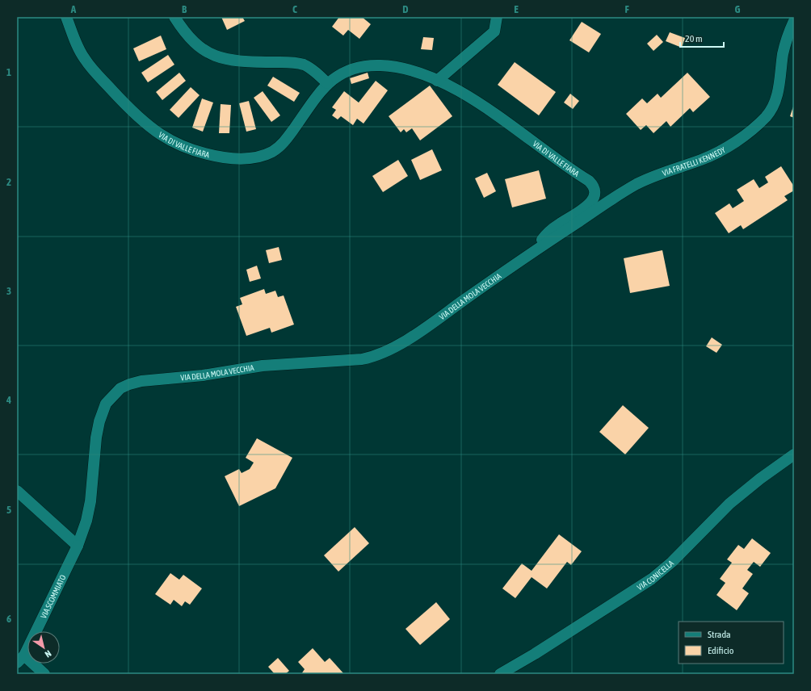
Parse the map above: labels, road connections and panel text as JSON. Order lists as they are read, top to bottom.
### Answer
{
  "streets": {
    "street": [
      "VIA DI VALLE FIARA",
      "VIA FRATELLI KENNEDY",
      "VIA DELLA MOLA VECCHIA",
      "VIA CONICELLA",
      "VIA SCOMMIATO"
    ]
  },
  "crossings": [
    ["VIA DI VALLE FIARA", "VIA FRATELLI KENNEDY"],
    ["VIA DI VALLE FIARA", "VIA DELLA MOLA VECCHIA"],
    ["VIA FRATELLI KENNEDY", "VIA DELLA MOLA VECCHIA"],
    ["VIA DELLA MOLA VECCHIA", "VIA SCOMMIATO"]
  ],
  "legend": ["Strada", "Edificio"],
  "scale_bar": "20 m",
  "north": "bottom right",
  "grid": {
    "columns": [
      "A",
      "B",
      "C",
      "D",
      "E",
      "F",
      "G"
    ],
    "rows": [
      "1",
      "2",
      "3",
      "4",
      "5",
      "6"
    ]
  }
}
